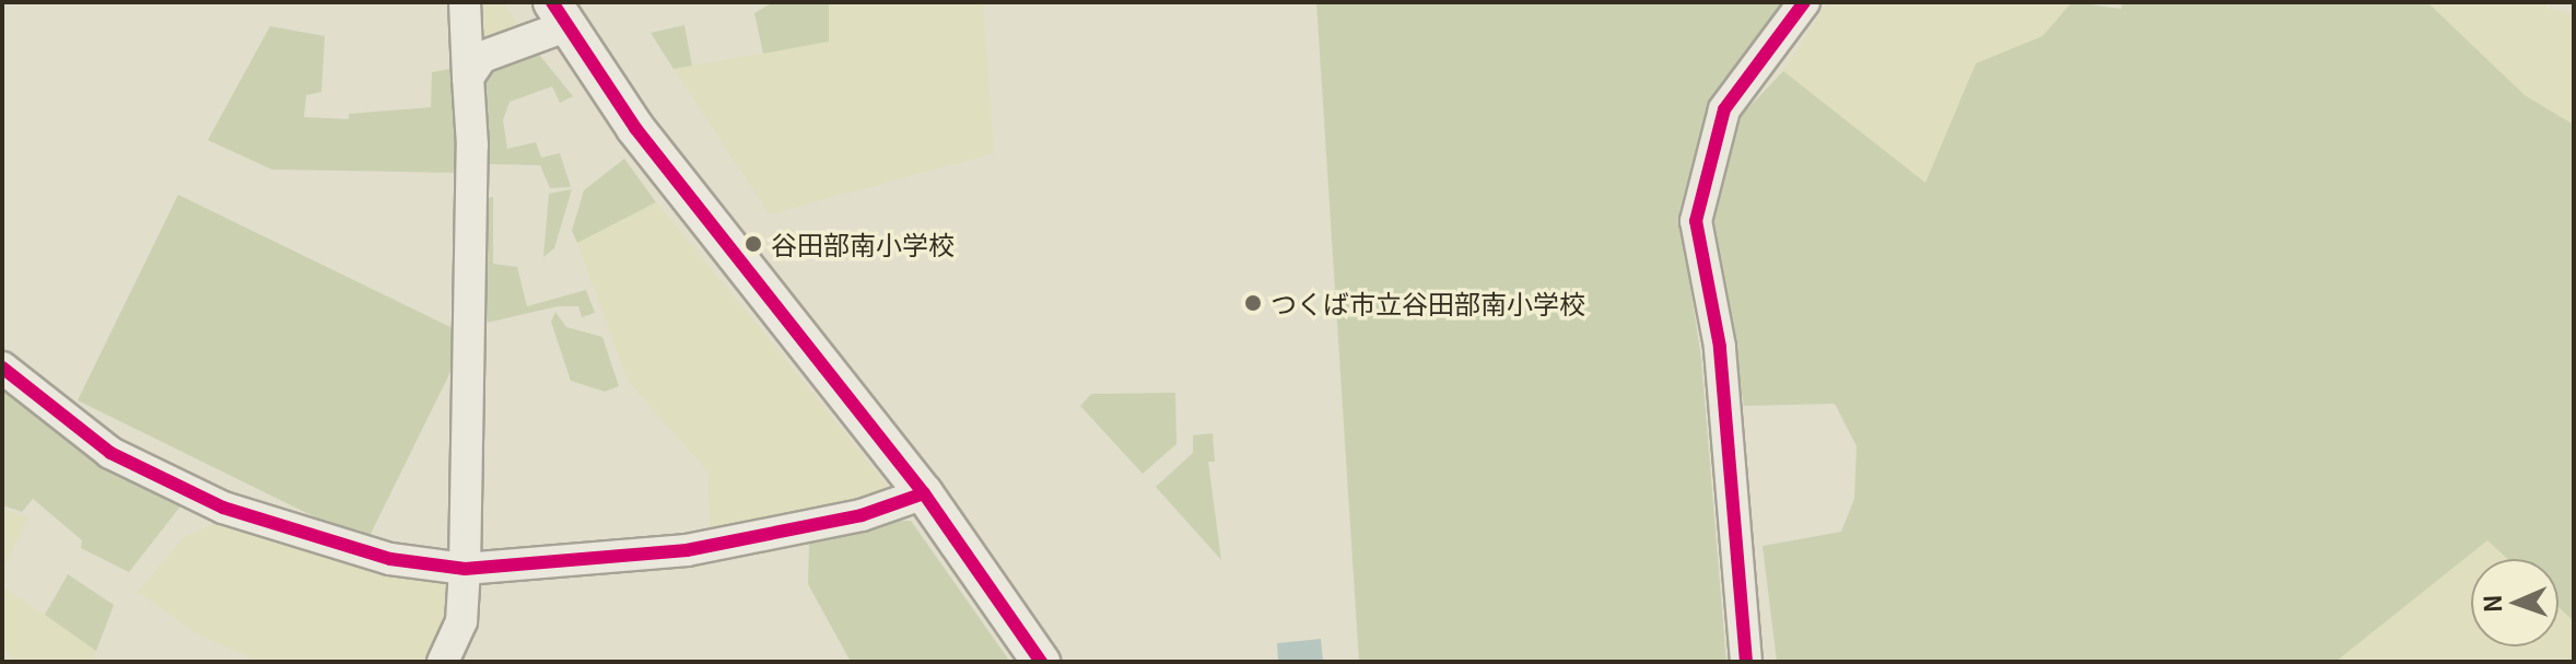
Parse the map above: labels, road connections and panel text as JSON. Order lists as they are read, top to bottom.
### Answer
{
  "places": ["谷田部南小学校", "つくば市立谷田部南小学校"],
  "north": "left"
}
